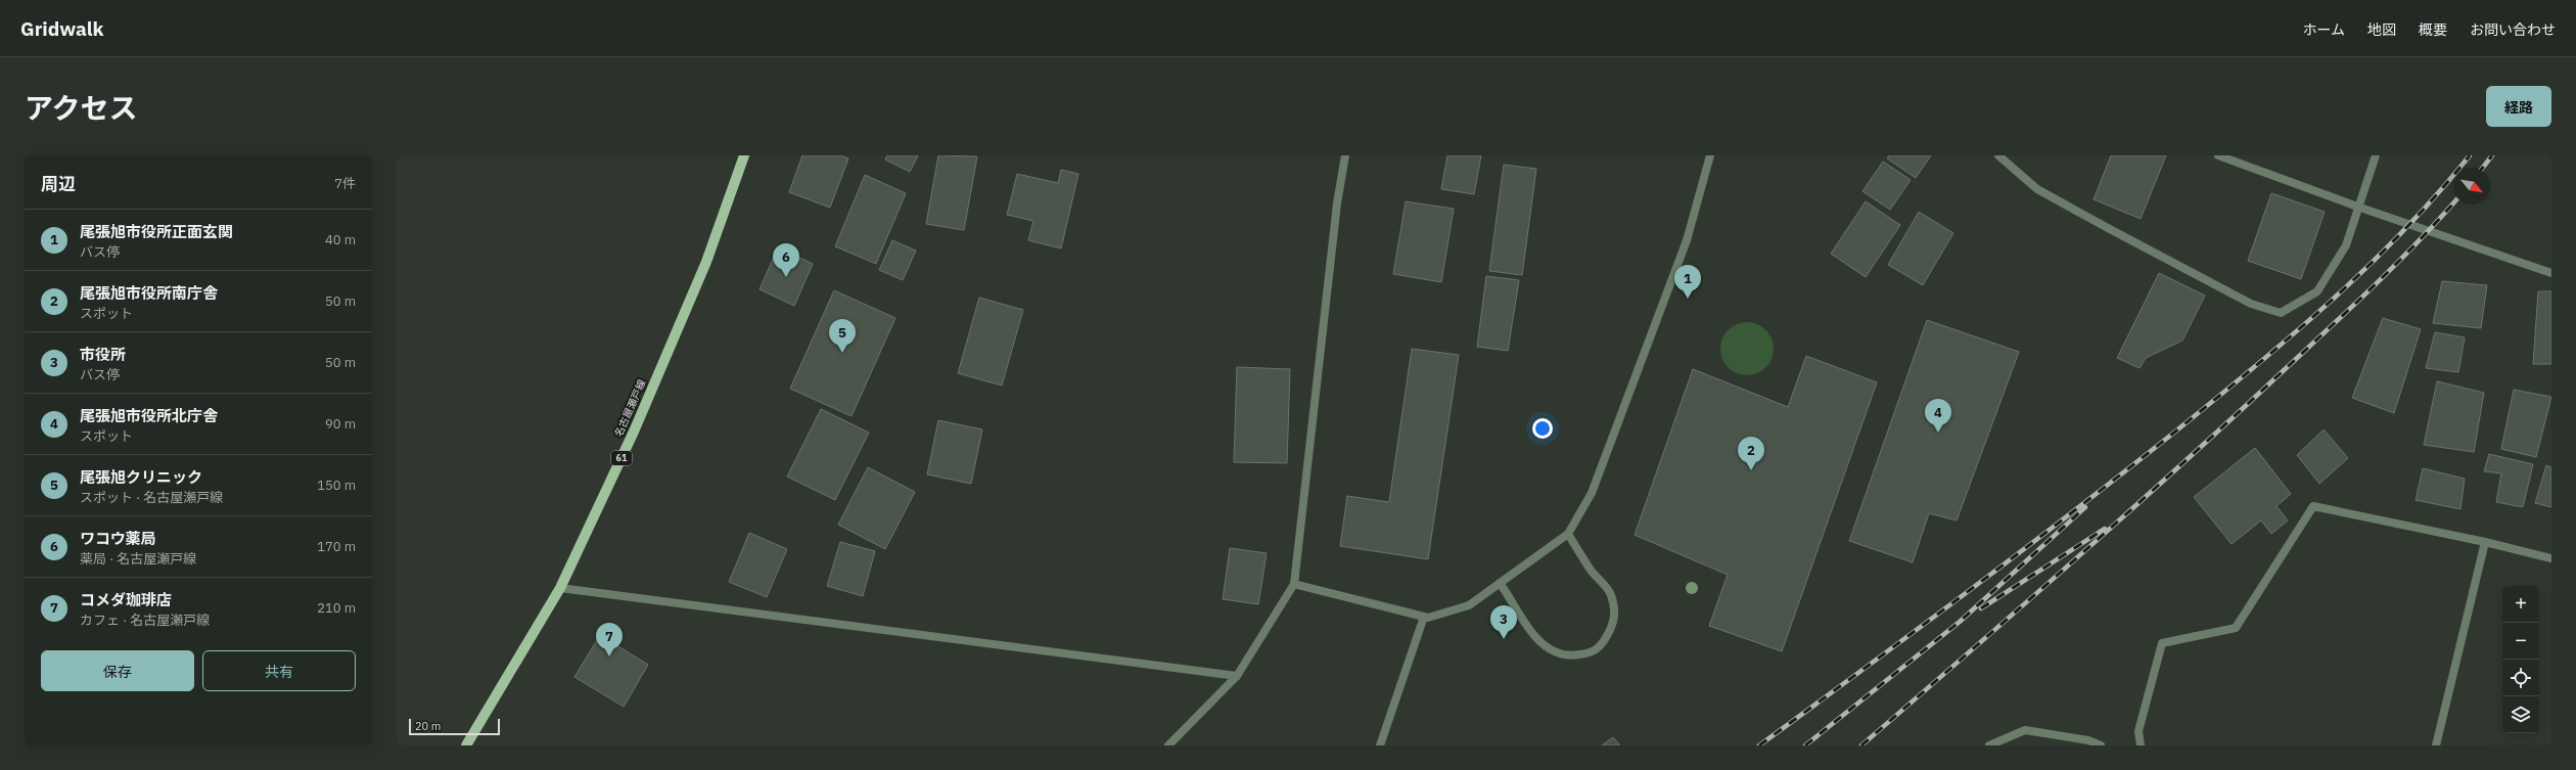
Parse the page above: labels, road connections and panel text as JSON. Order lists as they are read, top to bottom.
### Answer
{
  "streets": {
    "main road": ["名古屋瀬戸線", "61"]
  },
  "scale_bar": "20 m",
  "north": "bottom right",
  "page": {
    "header": "Gridwalk",
    "nav": [
      "ホーム",
      "地図",
      "概要",
      "お問い合わせ"
    ],
    "title": "アクセス",
    "buttons": [
      "経路",
      ["保存", "共有"]
    ],
    "heading": ["周辺", "7件"],
    "list": [
      {
        "mark": "1",
        "name": "尾張旭市役所正面玄関",
        "note": "バス停",
        "value": "40 m"
      },
      {
        "mark": "2",
        "name": "尾張旭市役所南庁舎",
        "note": "スポット",
        "value": "50 m"
      },
      {
        "mark": "3",
        "name": "市役所",
        "note": "バス停",
        "value": "50 m"
      },
      {
        "mark": "4",
        "name": "尾張旭市役所北庁舎",
        "note": "スポット",
        "value": "90 m"
      },
      {
        "mark": "5",
        "name": "尾張旭クリニック",
        "note": "スポット · 名古屋瀬戸線",
        "value": "150 m"
      },
      {
        "mark": "6",
        "name": "ワコウ薬局",
        "note": "薬局 · 名古屋瀬戸線",
        "value": "170 m"
      },
      {
        "mark": "7",
        "name": "コメダ珈琲店",
        "note": "カフェ · 名古屋瀬戸線",
        "value": "210 m"
      }
    ],
    "pins": [
      "6",
      "1",
      "5",
      "4",
      "2",
      "3",
      "7"
    ],
    "map_buttons": ["+", "−"],
    "scale": "20 m"
  }
}
